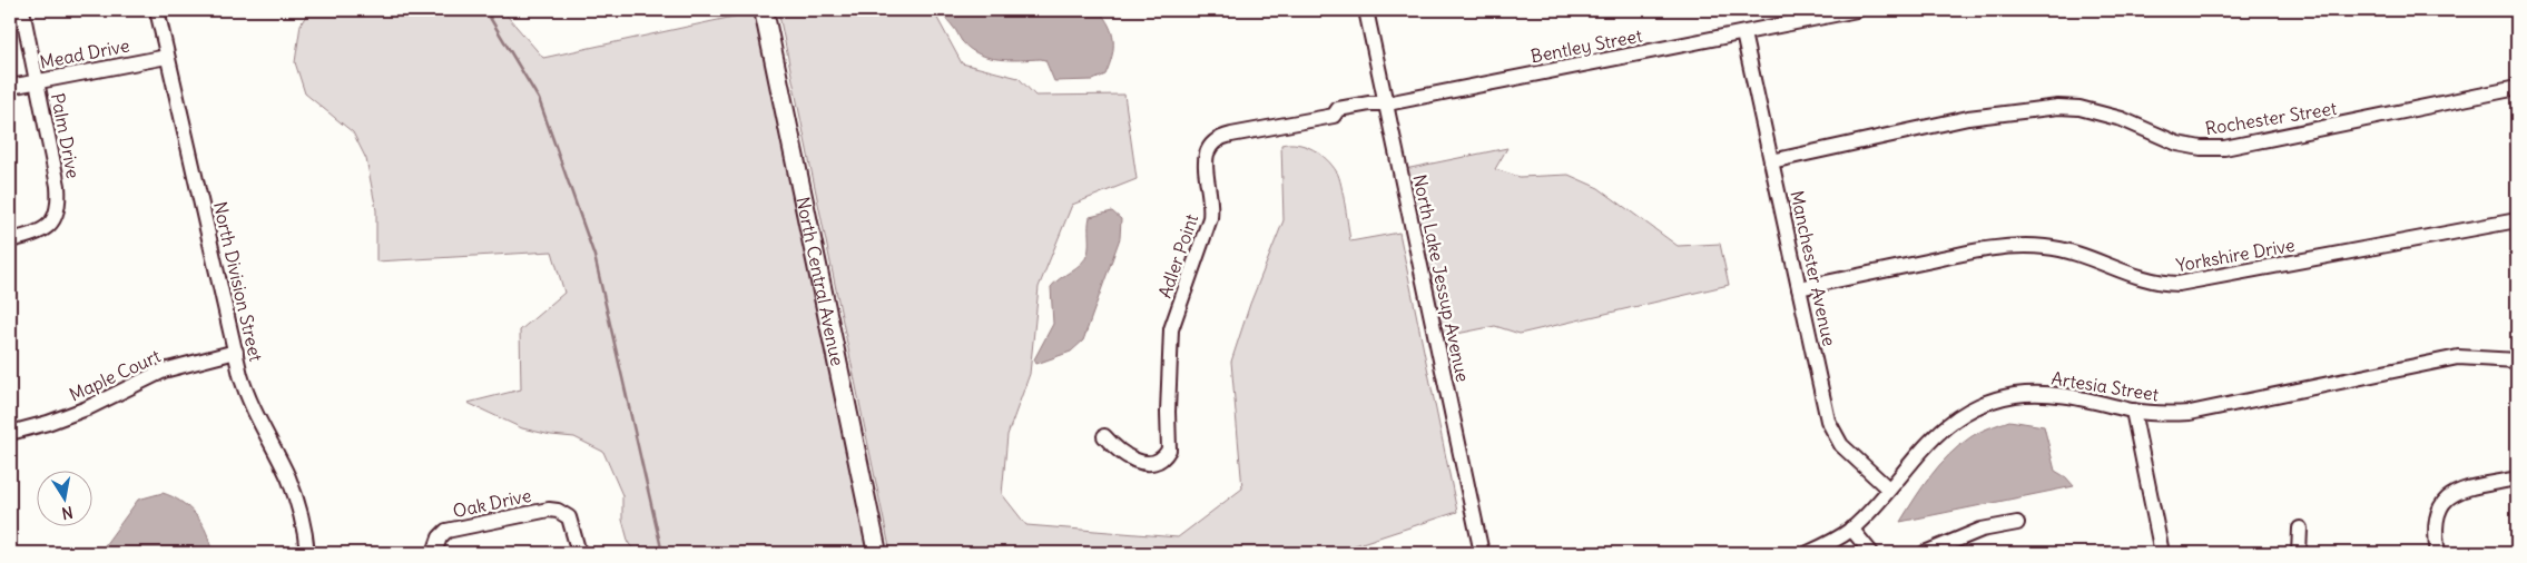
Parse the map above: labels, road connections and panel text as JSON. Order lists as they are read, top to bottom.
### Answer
{
  "streets": {
    "main road": ["North Central Avenue"],
    "street": [
      "Bentley Street",
      "Mead Drive",
      "Rochester Street",
      "Palm Drive",
      "Yorkshire Drive",
      "Adler Point",
      "Manchester Avenue",
      "North Lake Jessup Avenue",
      "North Division Street",
      "Maple Court",
      "Artesia Street",
      "Oak Drive"
    ]
  },
  "crossings": [
    ["Bentley Street", "Adler Point"],
    ["Bentley Street", "Manchester Avenue"],
    ["Bentley Street", "North Lake Jessup Avenue"],
    ["Mead Drive", "Palm Drive"],
    ["Mead Drive", "North Division Street"],
    ["Rochester Street", "Manchester Avenue"],
    ["Yorkshire Drive", "Manchester Avenue"],
    ["Adler Point", "North Lake Jessup Avenue"],
    ["Manchester Avenue", "Artesia Street"],
    ["North Division Street", "Maple Court"]
  ],
  "north": "bottom"
}
